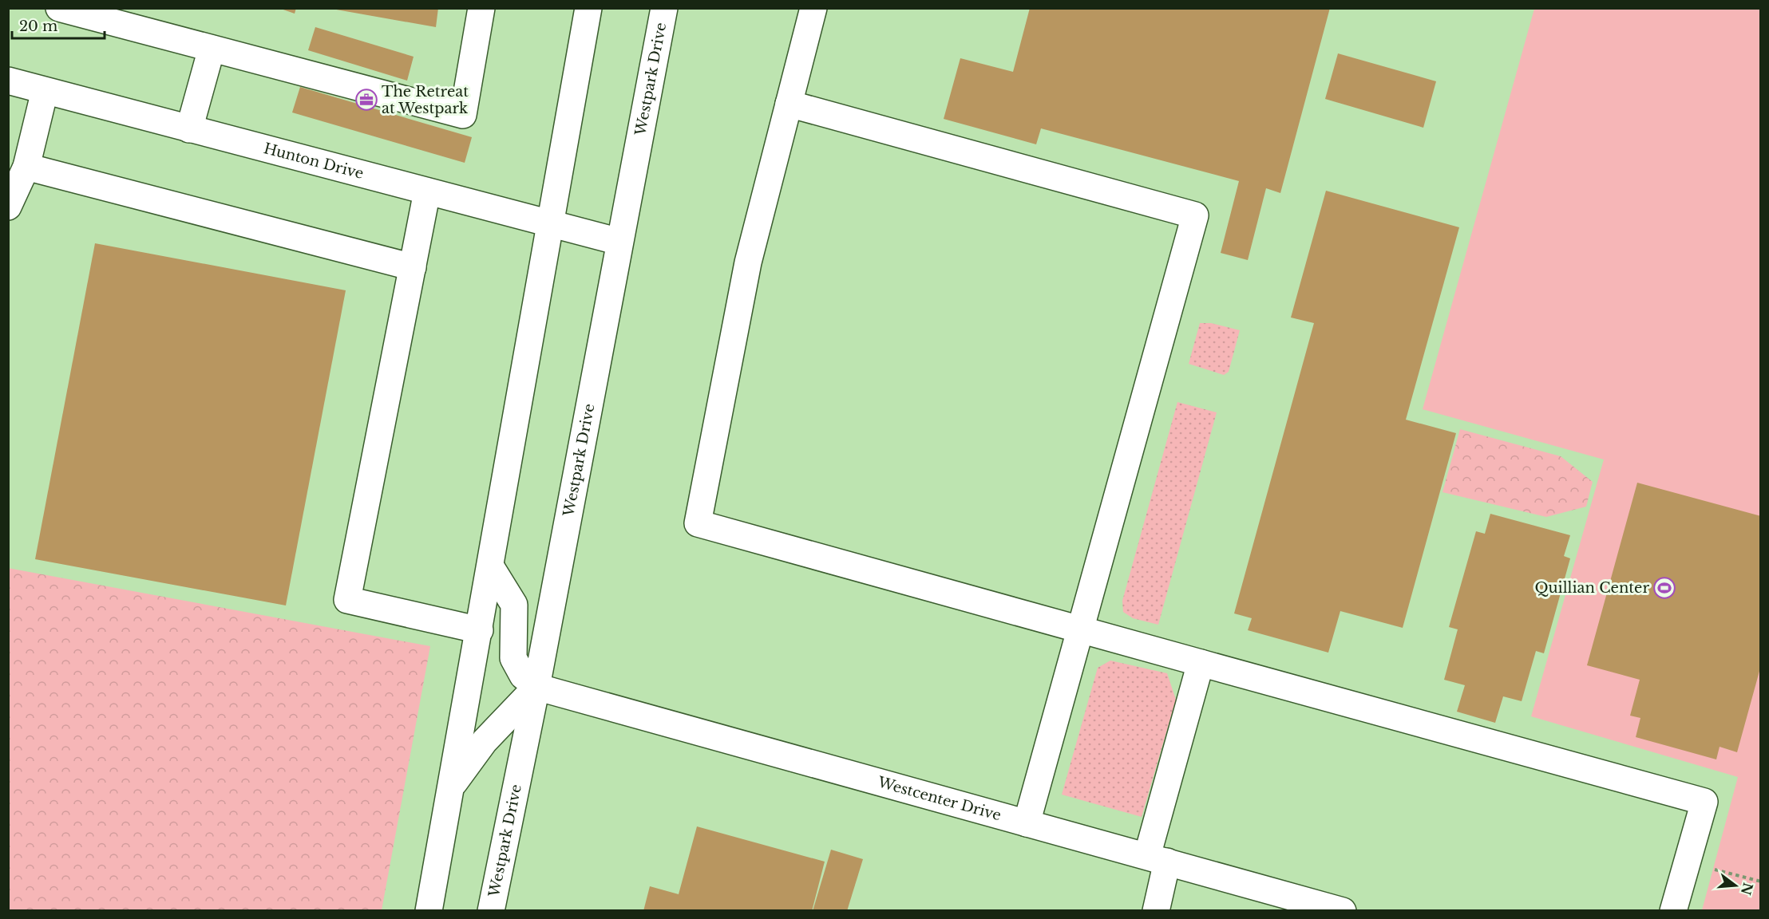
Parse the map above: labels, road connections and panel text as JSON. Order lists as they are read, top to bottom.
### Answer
{
  "streets": {
    "main road": ["Westpark Drive", "Hunton Drive", "Westcenter Drive"]
  },
  "crossings": [
    ["Westpark Drive", "Hunton Drive"],
    ["Westpark Drive", "Westcenter Drive"]
  ],
  "places": {
    "office": ["The Retreat at Westpark"],
    "sports": ["Quillian Center"]
  },
  "scale_bar": "20 m",
  "north": "right"
}
